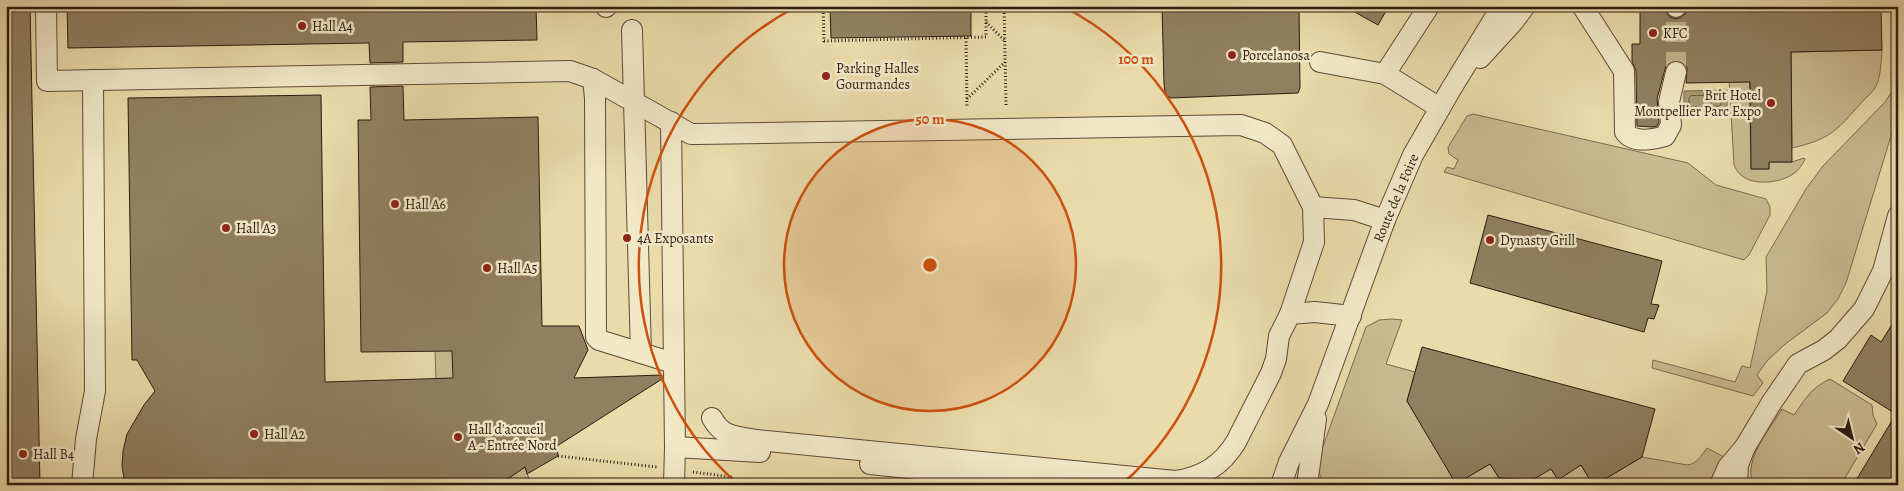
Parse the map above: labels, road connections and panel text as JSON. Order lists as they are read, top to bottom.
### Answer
{
  "streets": {
    "street": ["Route de la Foire"]
  },
  "places": [
    "Hall A4",
    "KFC",
    "Porcelanosa",
    "Parking Halles Gourmandes",
    "Brit Hotel Montpellier Parc Expo",
    "Hall A6",
    "Hall A3",
    "4A Exposants",
    "Dynasty Grill",
    "Hall A5",
    "Hall A2",
    "Hall d'accueil A - Entrée Nord",
    "Hall B4"
  ],
  "north": "bottom right",
  "rings": ["100 m", "50 m"]
}
